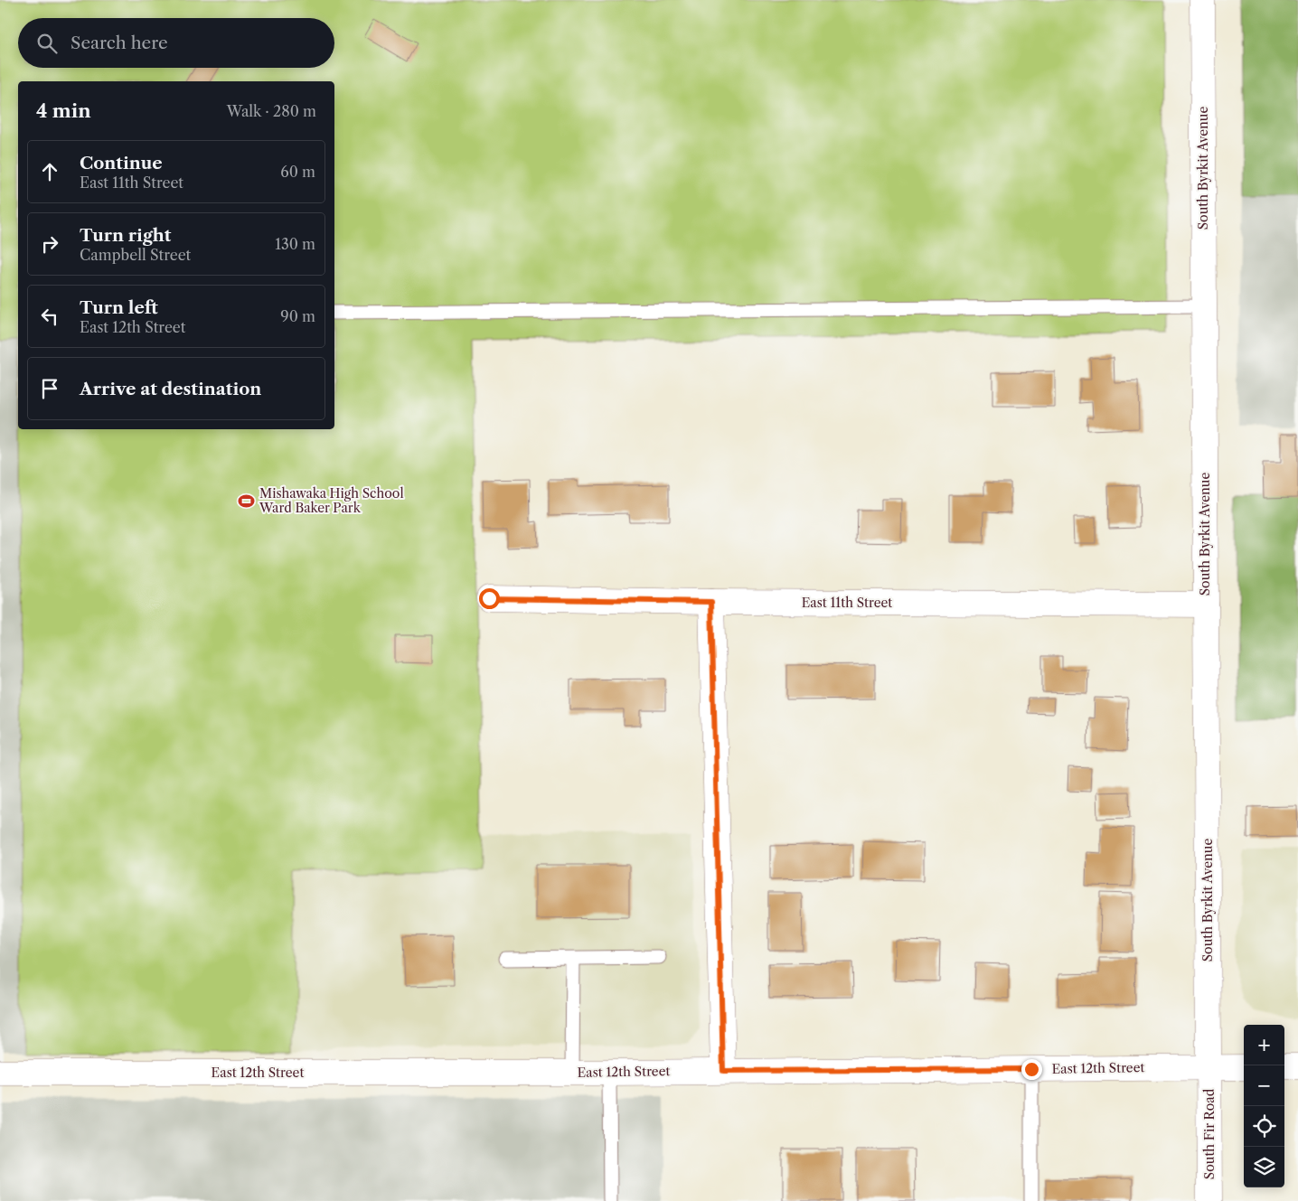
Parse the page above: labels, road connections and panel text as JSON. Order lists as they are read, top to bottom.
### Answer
{
  "streets": {
    "street": [
      "South Byrkit Avenue",
      "East 11th Street",
      "East 12th Street",
      "South Fir Road"
    ]
  },
  "crossings": [
    ["South Byrkit Avenue", "East 11th Street"],
    ["South Byrkit Avenue", "East 12th Street"],
    ["South Byrkit Avenue", "South Fir Road"],
    ["East 12th Street", "South Fir Road"]
  ],
  "places": {
    "sports": ["Mishawaka High School Ward Baker Park"]
  },
  "page": {
    "search": "Search here",
    "heading": ["4 min", "Walk · 280 m"],
    "list": [
      ["Continue", "East 11th Street", "60 m"],
      ["Turn right", "Campbell Street", "130 m"],
      ["Turn left", "East 12th Street", "90 m"],
      "Arrive at destination"
    ],
    "map_buttons": ["+", "−"]
  }
}
